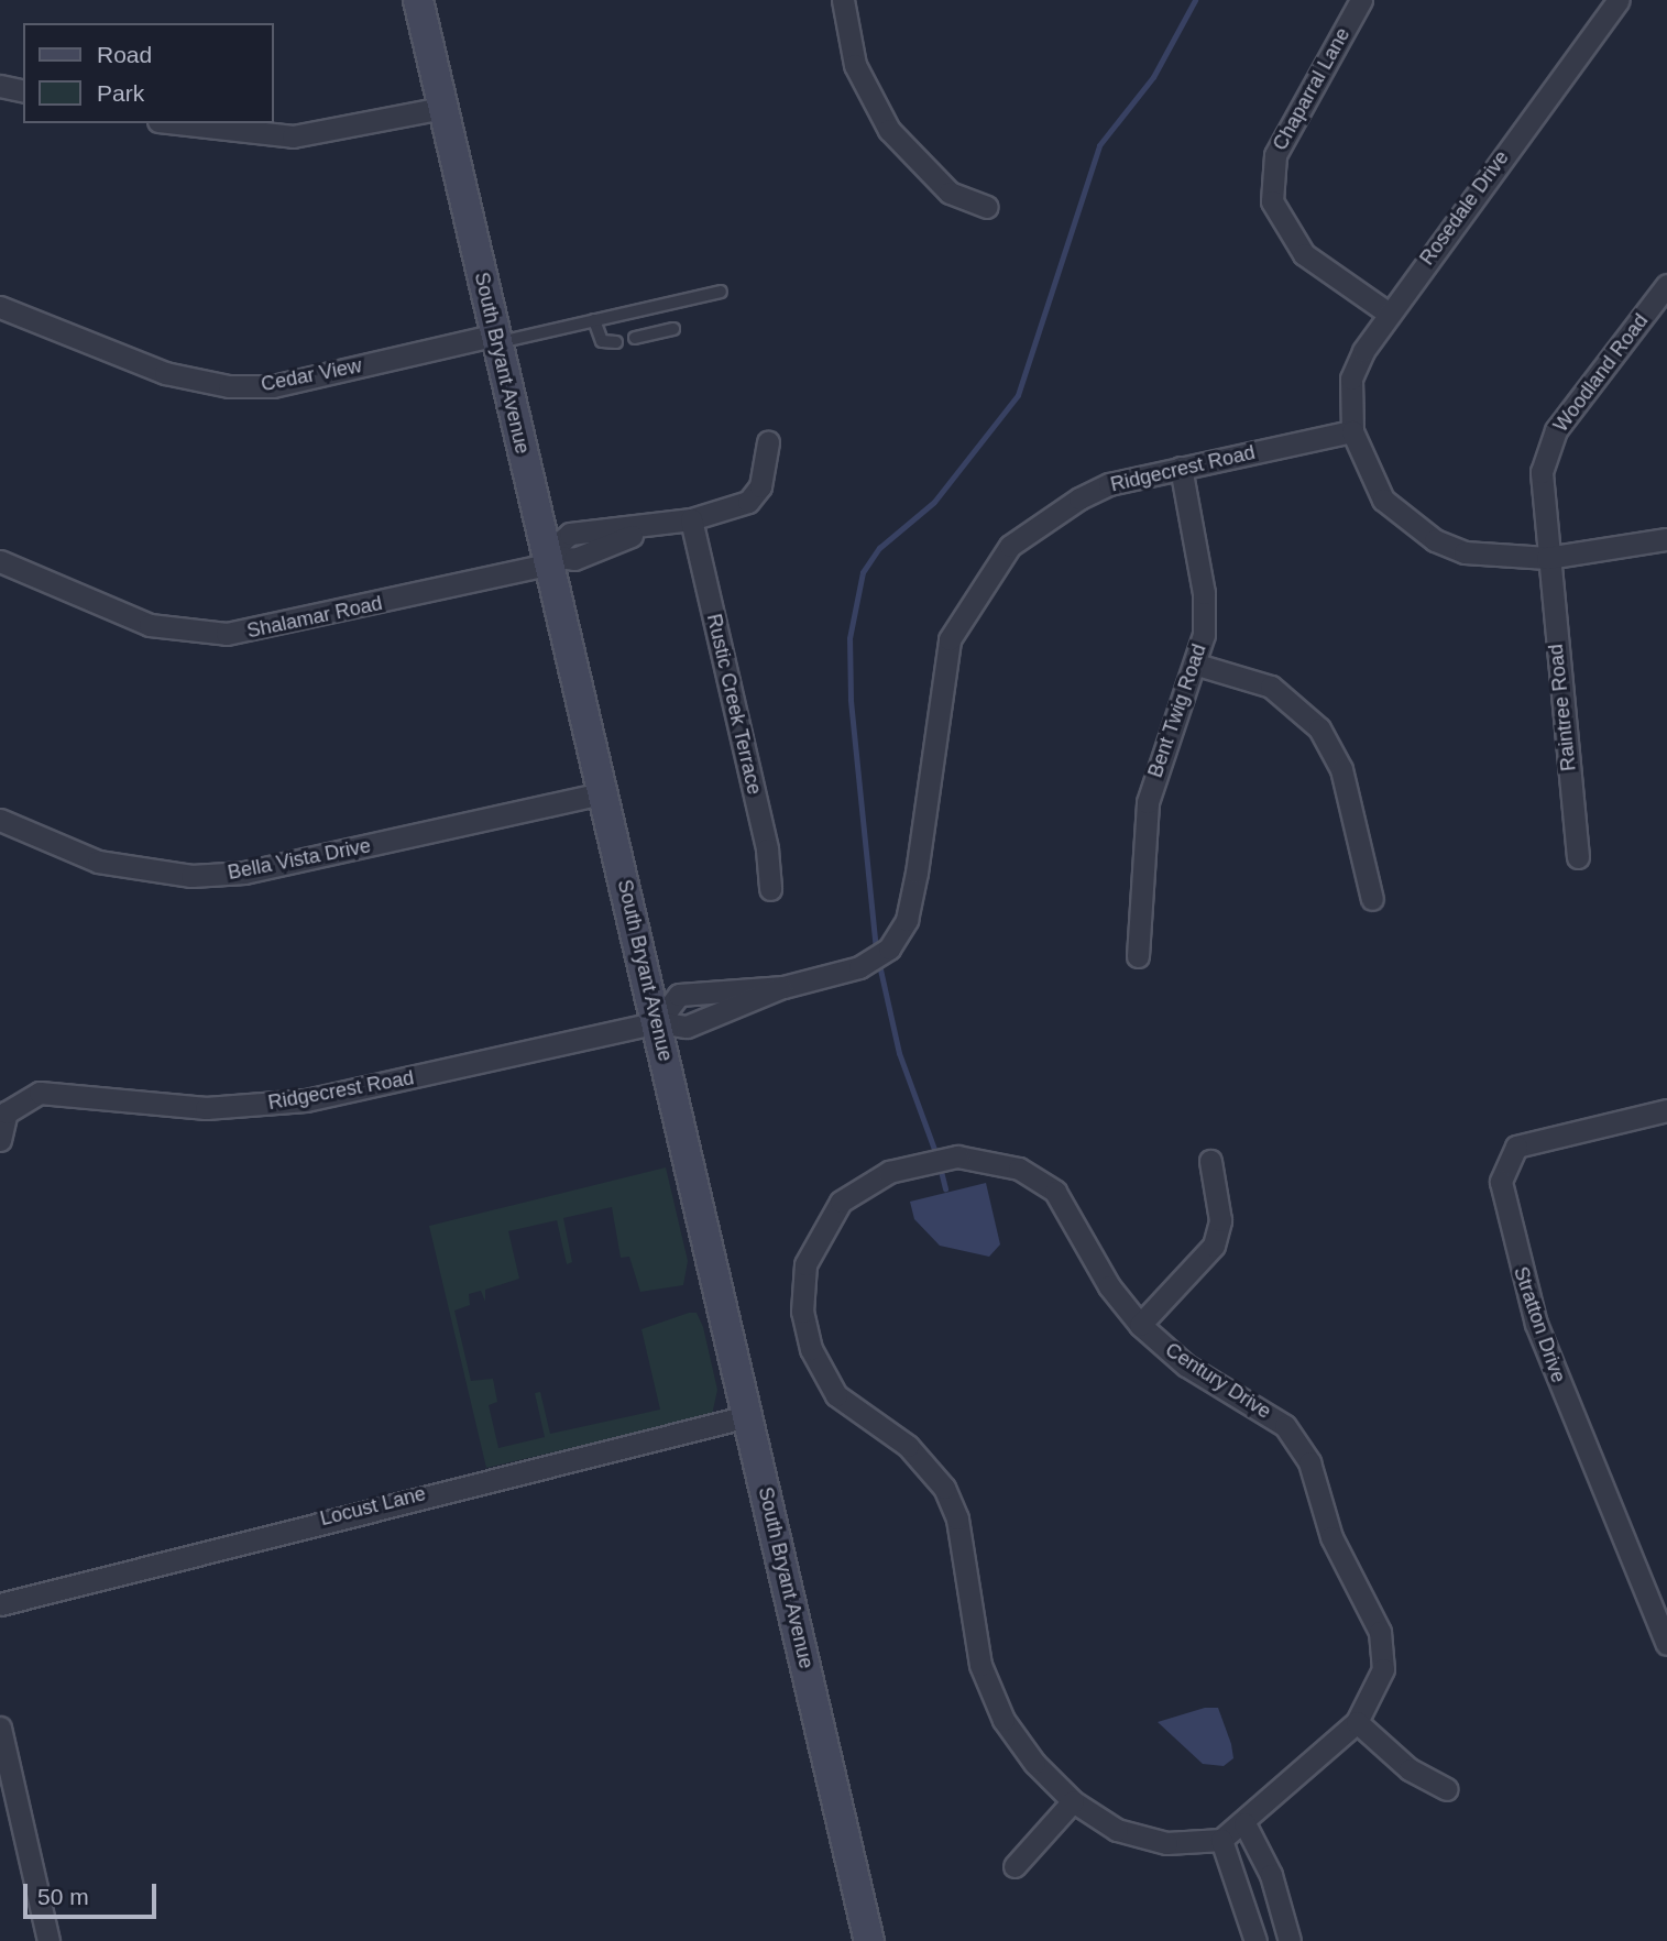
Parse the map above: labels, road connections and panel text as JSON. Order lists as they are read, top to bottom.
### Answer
{
  "streets": {
    "street": [
      "Chaparral Lane",
      "Rosedale Drive",
      "South Bryant Avenue",
      "Woodland Road",
      "Cedar View",
      "Ridgecrest Road",
      "Shalamar Road",
      "Rustic Creek Terrace",
      "Raintree Road",
      "Bent Twig Road",
      "Bella Vista Drive",
      "Stratton Drive",
      "Century Drive",
      "Locust Lane"
    ]
  },
  "crossings": [
    ["Chaparral Lane", "Rosedale Drive"],
    ["Rosedale Drive", "Ridgecrest Road"],
    ["South Bryant Avenue", "Cedar View"],
    ["South Bryant Avenue", "Ridgecrest Road"],
    ["South Bryant Avenue", "Shalamar Road"],
    ["South Bryant Avenue", "Bella Vista Drive"],
    ["South Bryant Avenue", "Locust Lane"],
    ["Woodland Road", "Raintree Road"],
    ["Ridgecrest Road", "Bent Twig Road"]
  ],
  "legend": ["Road", "Park"],
  "scale_bar": "50 m"
}
